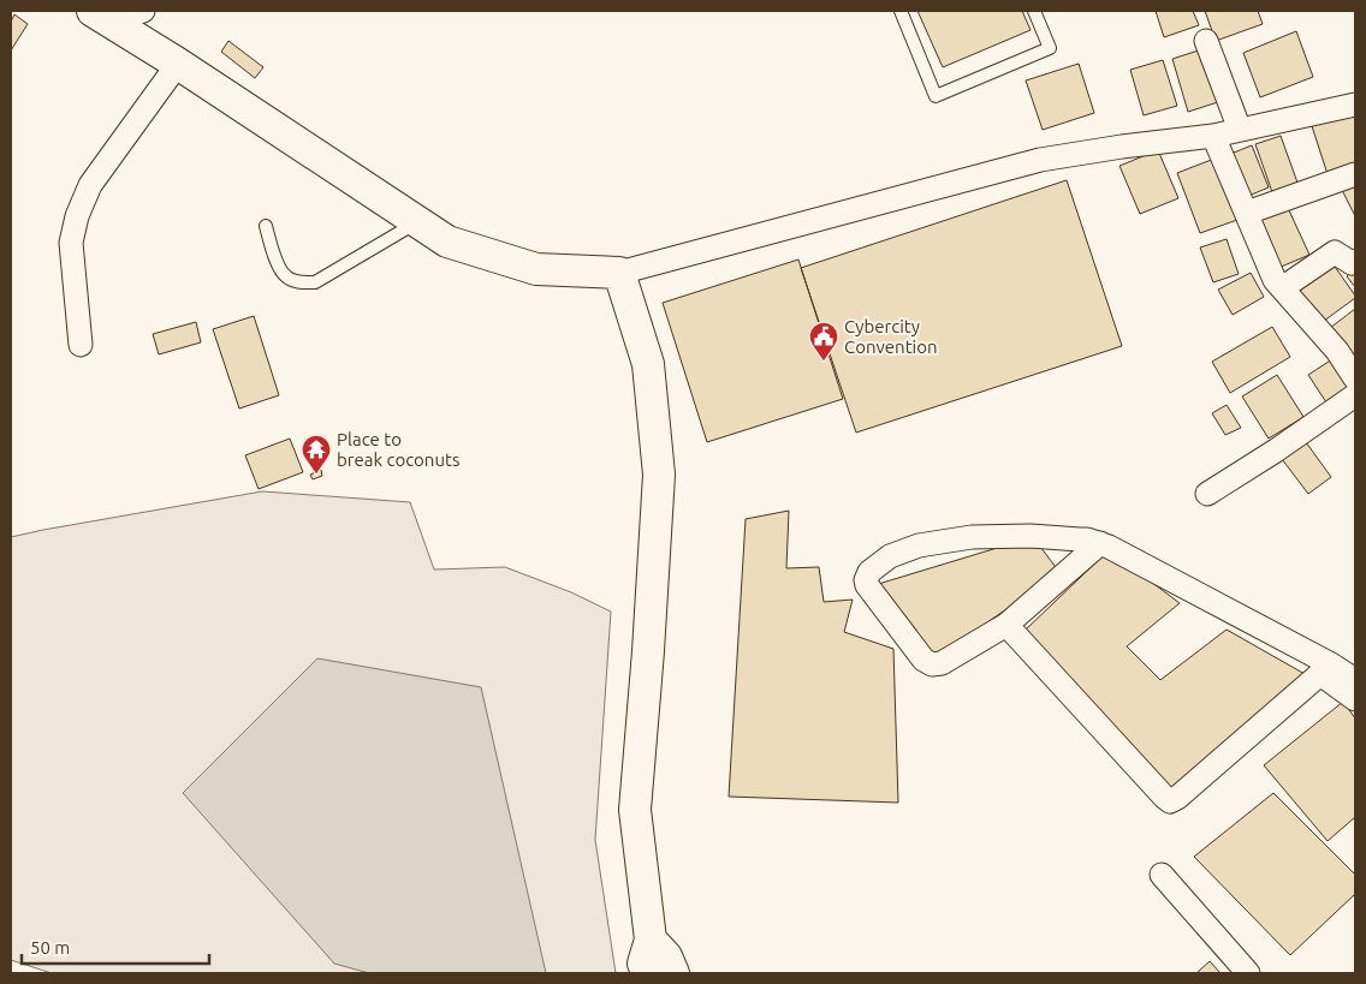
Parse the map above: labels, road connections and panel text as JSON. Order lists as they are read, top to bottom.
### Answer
{
  "places": {
    "public building": ["Cybercity Convention"],
    "temple": ["Place to break coconuts"]
  },
  "scale_bar": "50 m"
}
